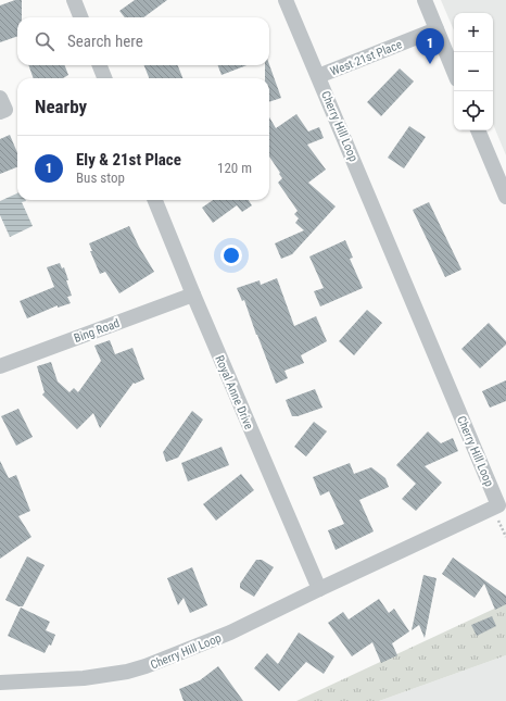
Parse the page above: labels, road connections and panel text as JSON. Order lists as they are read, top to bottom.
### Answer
{
  "streets": {
    "street": [
      "West 21st Place",
      "Cherry Hill Loop",
      "Bing Road",
      "Royal Anne Drive"
    ]
  },
  "crossings": [
    ["West 21st Place", "Cherry Hill Loop"],
    ["Cherry Hill Loop", "Royal Anne Drive"],
    ["Bing Road", "Royal Anne Drive"]
  ],
  "page": {
    "map_buttons": ["+", "−"],
    "search": "Search here",
    "pins": "1",
    "heading": "Nearby",
    "list": [
      {
        "mark": "1",
        "name": "Ely & 21st Place",
        "note": "Bus stop",
        "value": "120 m"
      }
    ]
  }
}
